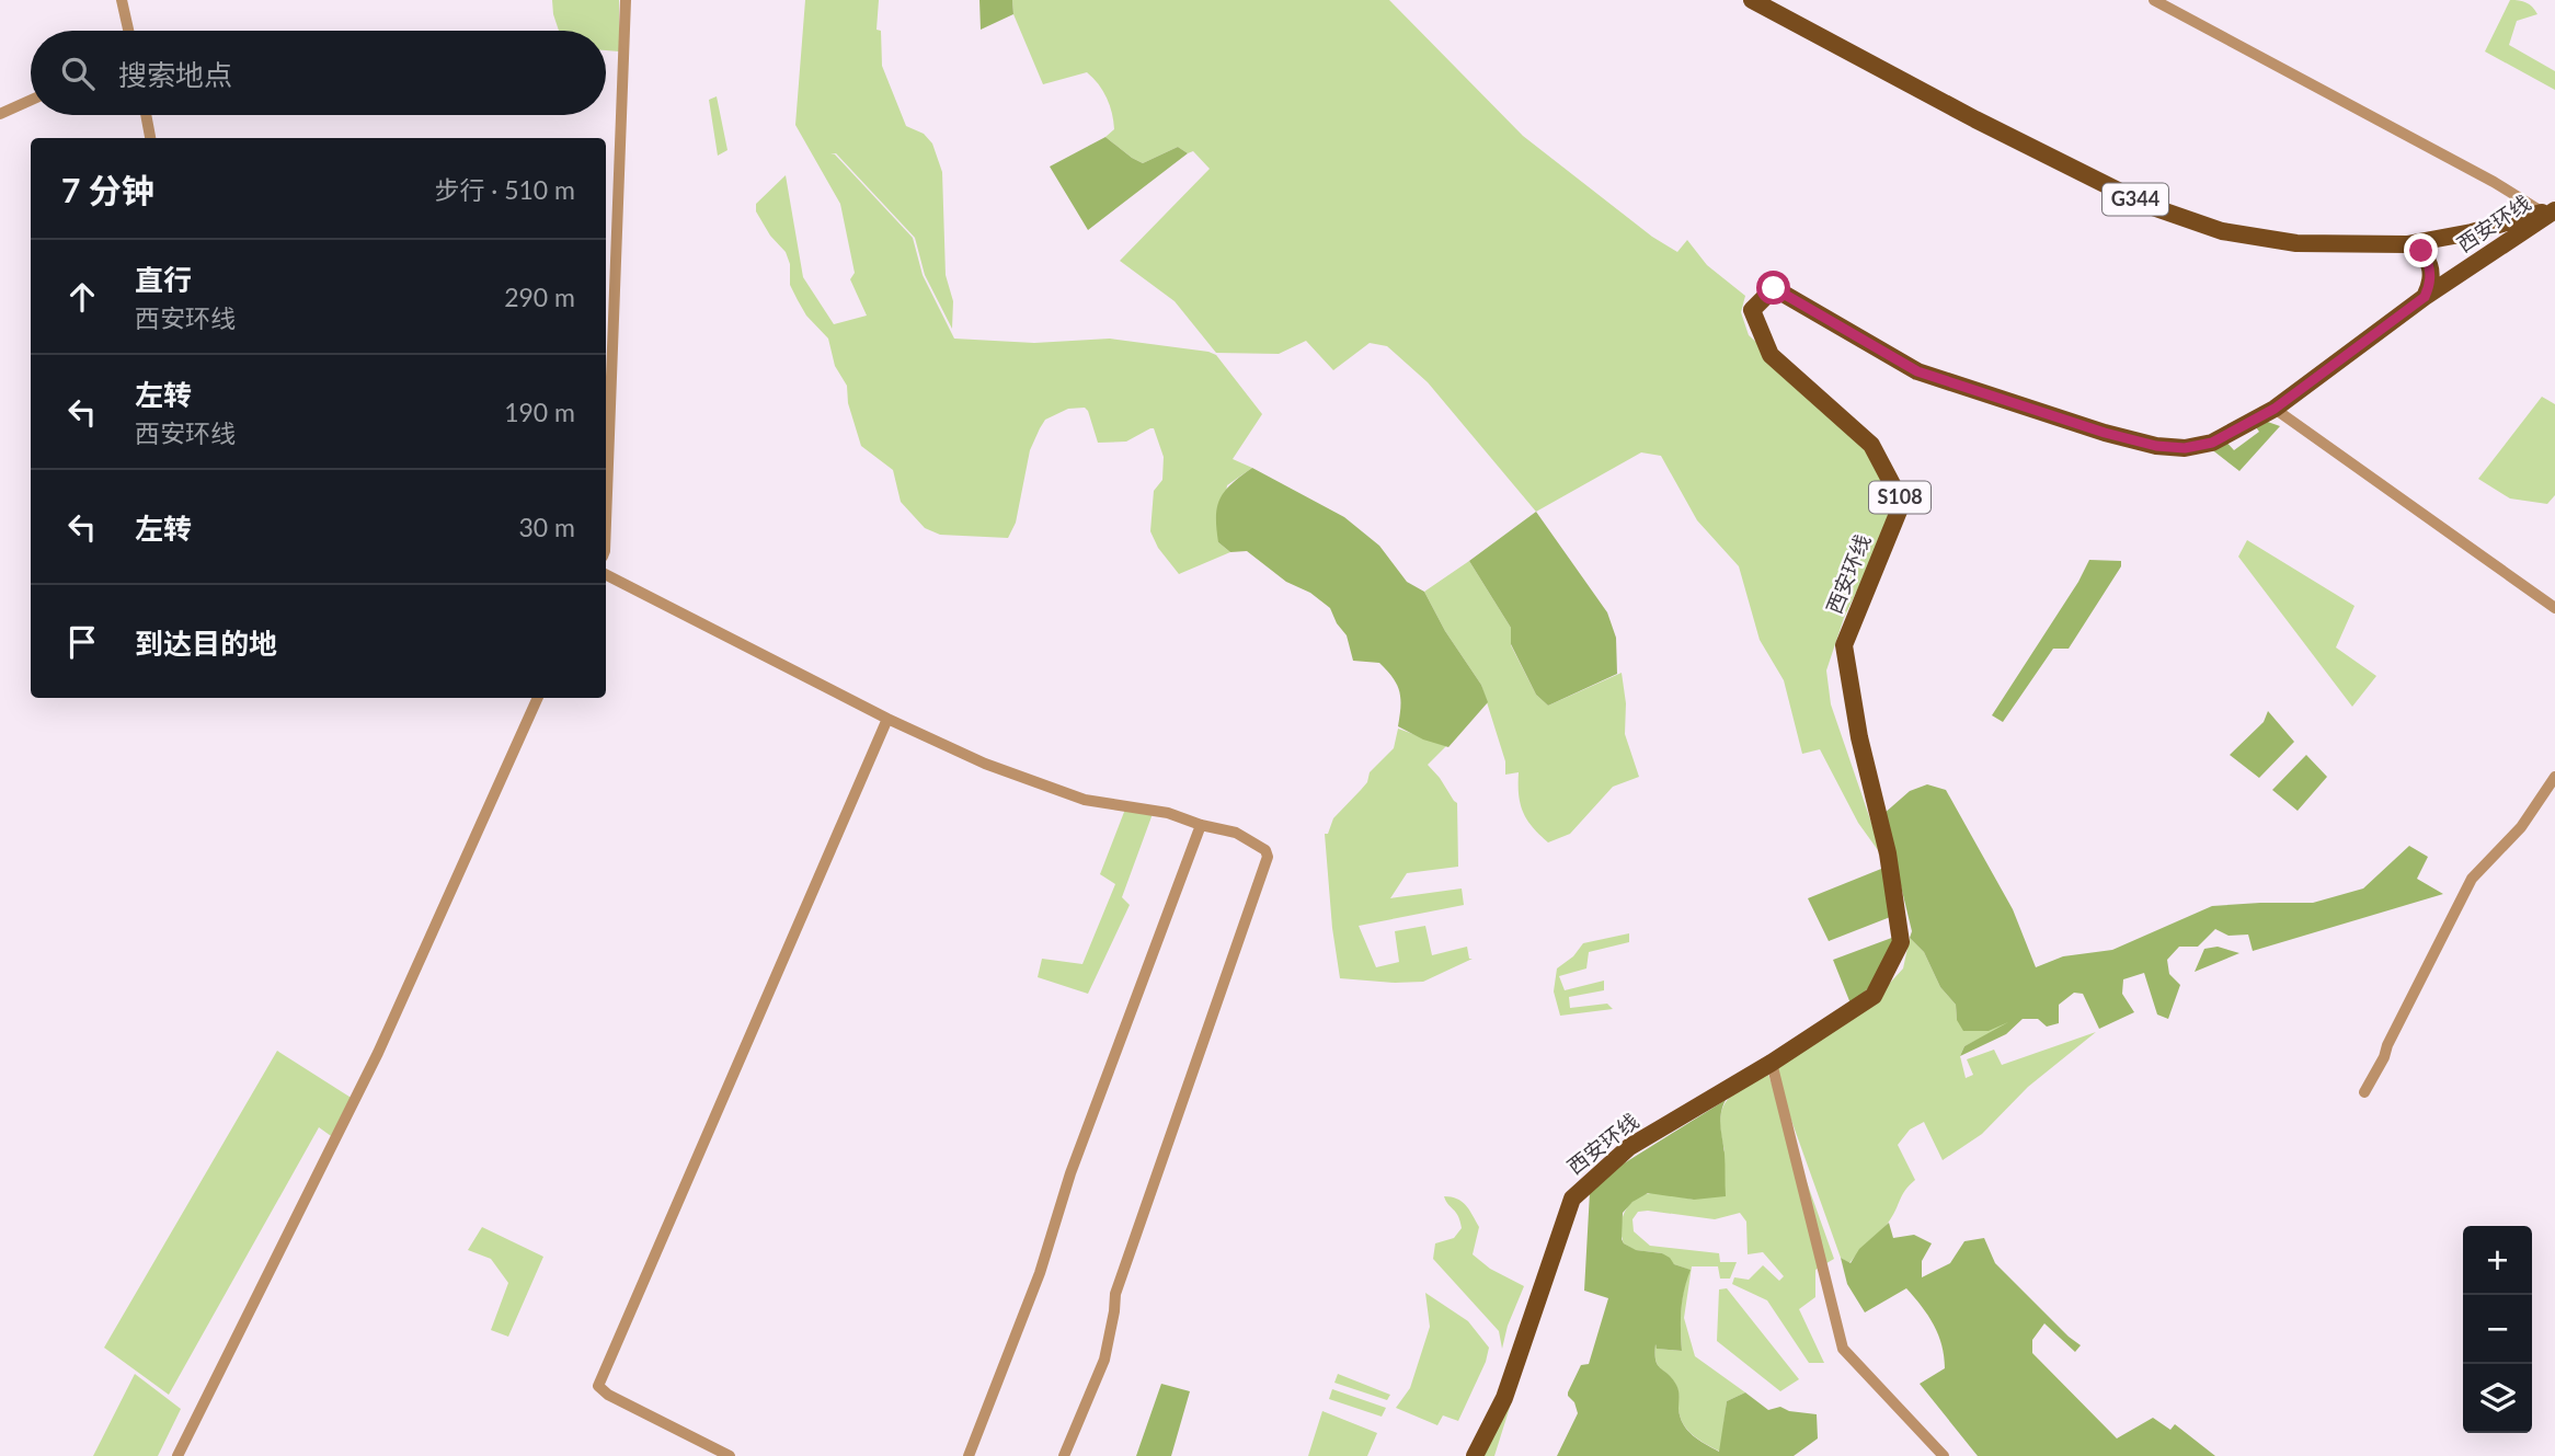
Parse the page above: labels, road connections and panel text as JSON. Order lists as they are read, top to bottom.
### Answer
{
  "streets": {
    "main road": ["G344", "西安环线", "S108"]
  },
  "crossings": [
    ["G344", "西安环线"]
  ],
  "page": {
    "search": "搜索地点",
    "heading": ["7 分钟", "步行 · 510 m"],
    "list": [
      ["直行", "西安环线", "290 m"],
      ["左转", "西安环线", "190 m"],
      ["左转", "30 m"],
      "到达目的地"
    ],
    "map_buttons": ["+", "−"]
  }
}
